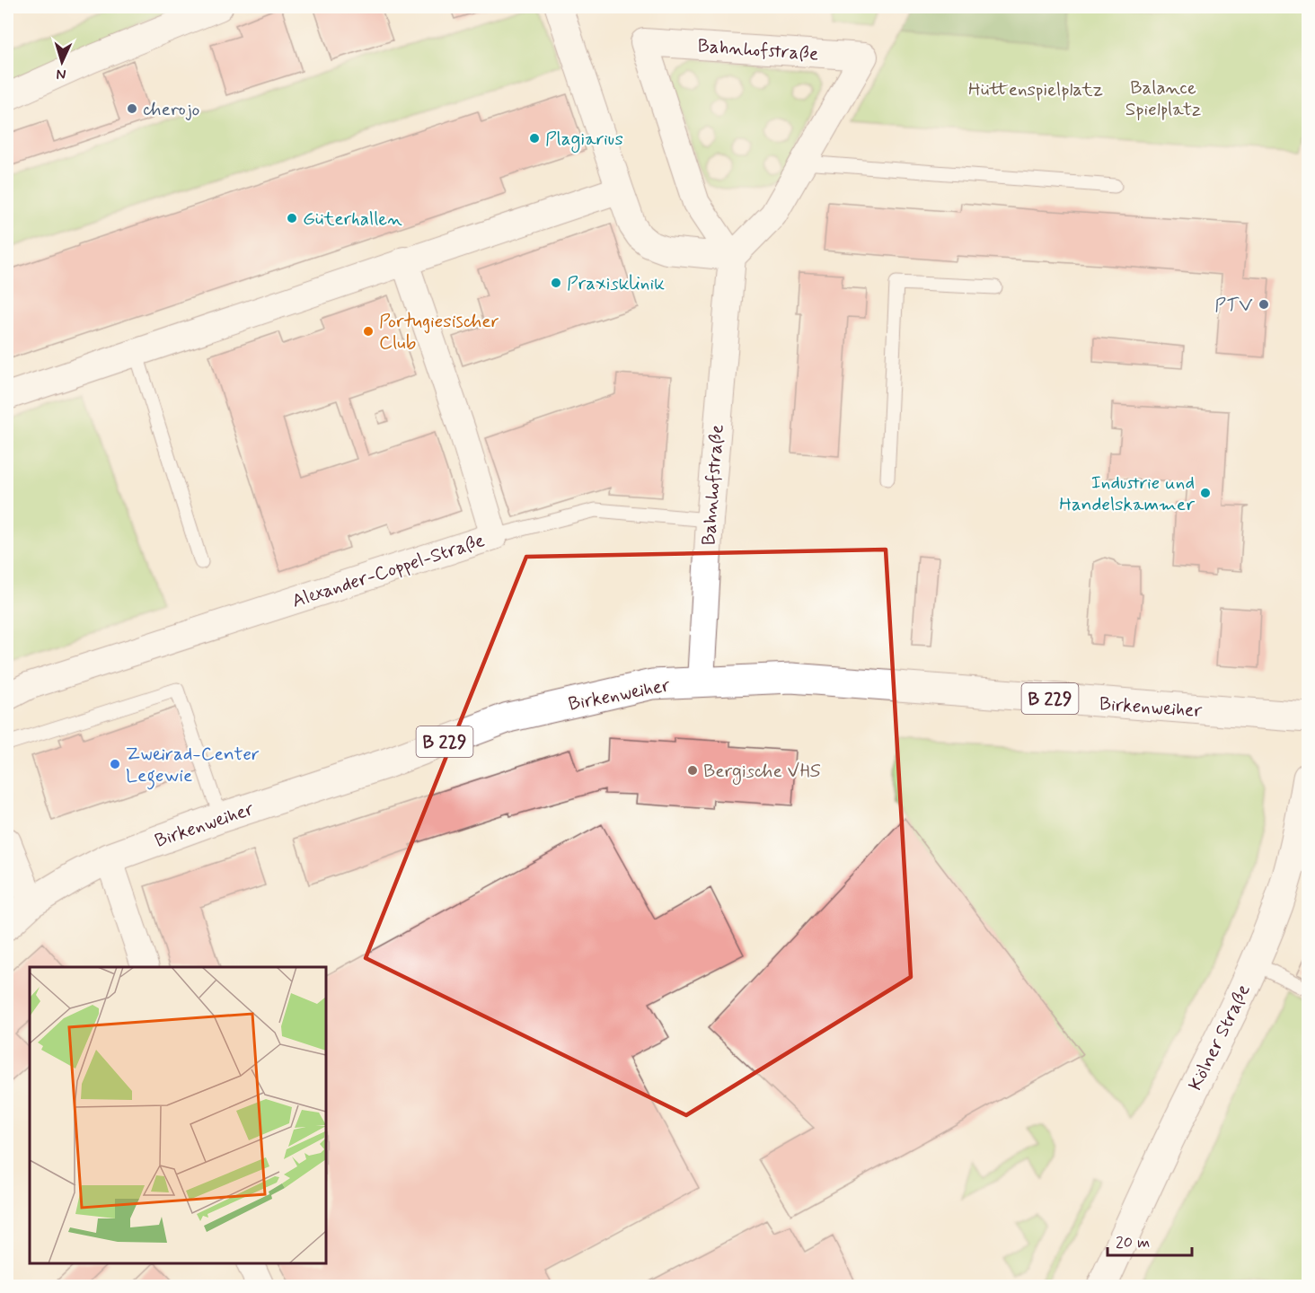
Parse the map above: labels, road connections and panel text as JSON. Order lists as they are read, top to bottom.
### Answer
{
  "streets": {
    "main road": ["Birkenweiher", "B 229", "Kölner Straße"],
    "street": ["Bahnhofstraße", "Alexander-Coppel-Straße"]
  },
  "crossings": [
    ["Bahnhofstraße", "Birkenweiher"]
  ],
  "parks": ["Balance Spielplatz", "Hüttenspielplatz"],
  "places": [
    "cherojo",
    "Plagiarius",
    "Güterhallen",
    "Praxisklinik",
    "PTV",
    "Portugiesischer Club",
    "Industrie und Handelskammer",
    "Zweirad-Center Legewie",
    "Bergische VHS"
  ],
  "scale_bar": "20 m",
  "north": "bottom"
}
